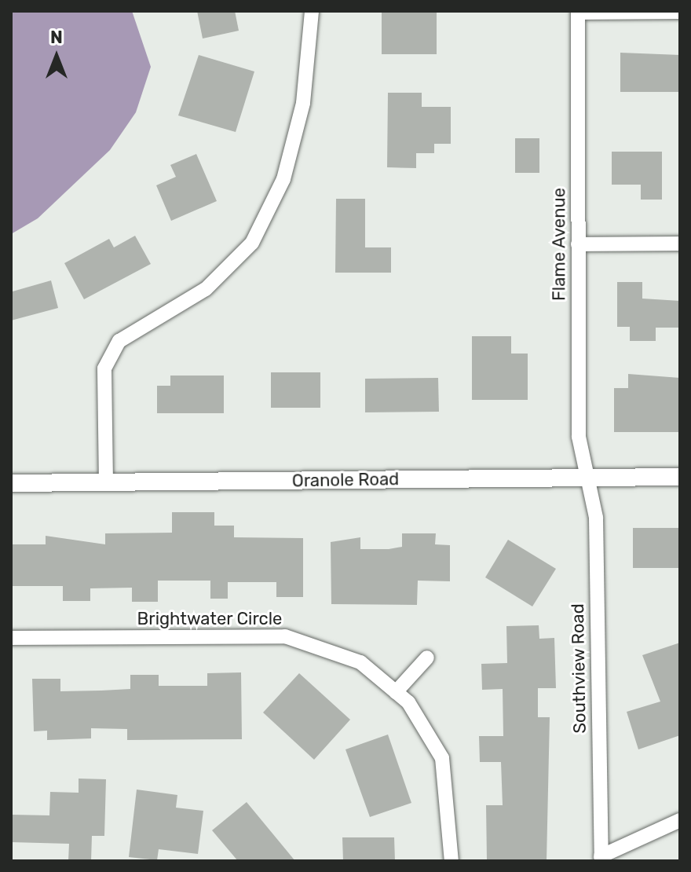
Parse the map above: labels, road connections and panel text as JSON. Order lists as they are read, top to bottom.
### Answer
{
  "streets": {
    "street": [
      "Flame Avenue",
      "Oranole Road",
      "Brightwater Circle",
      "Southview Road"
    ]
  },
  "crossings": [
    ["Flame Avenue", "Oranole Road"],
    ["Flame Avenue", "Southview Road"],
    ["Oranole Road", "Southview Road"]
  ],
  "north": "top"
}
